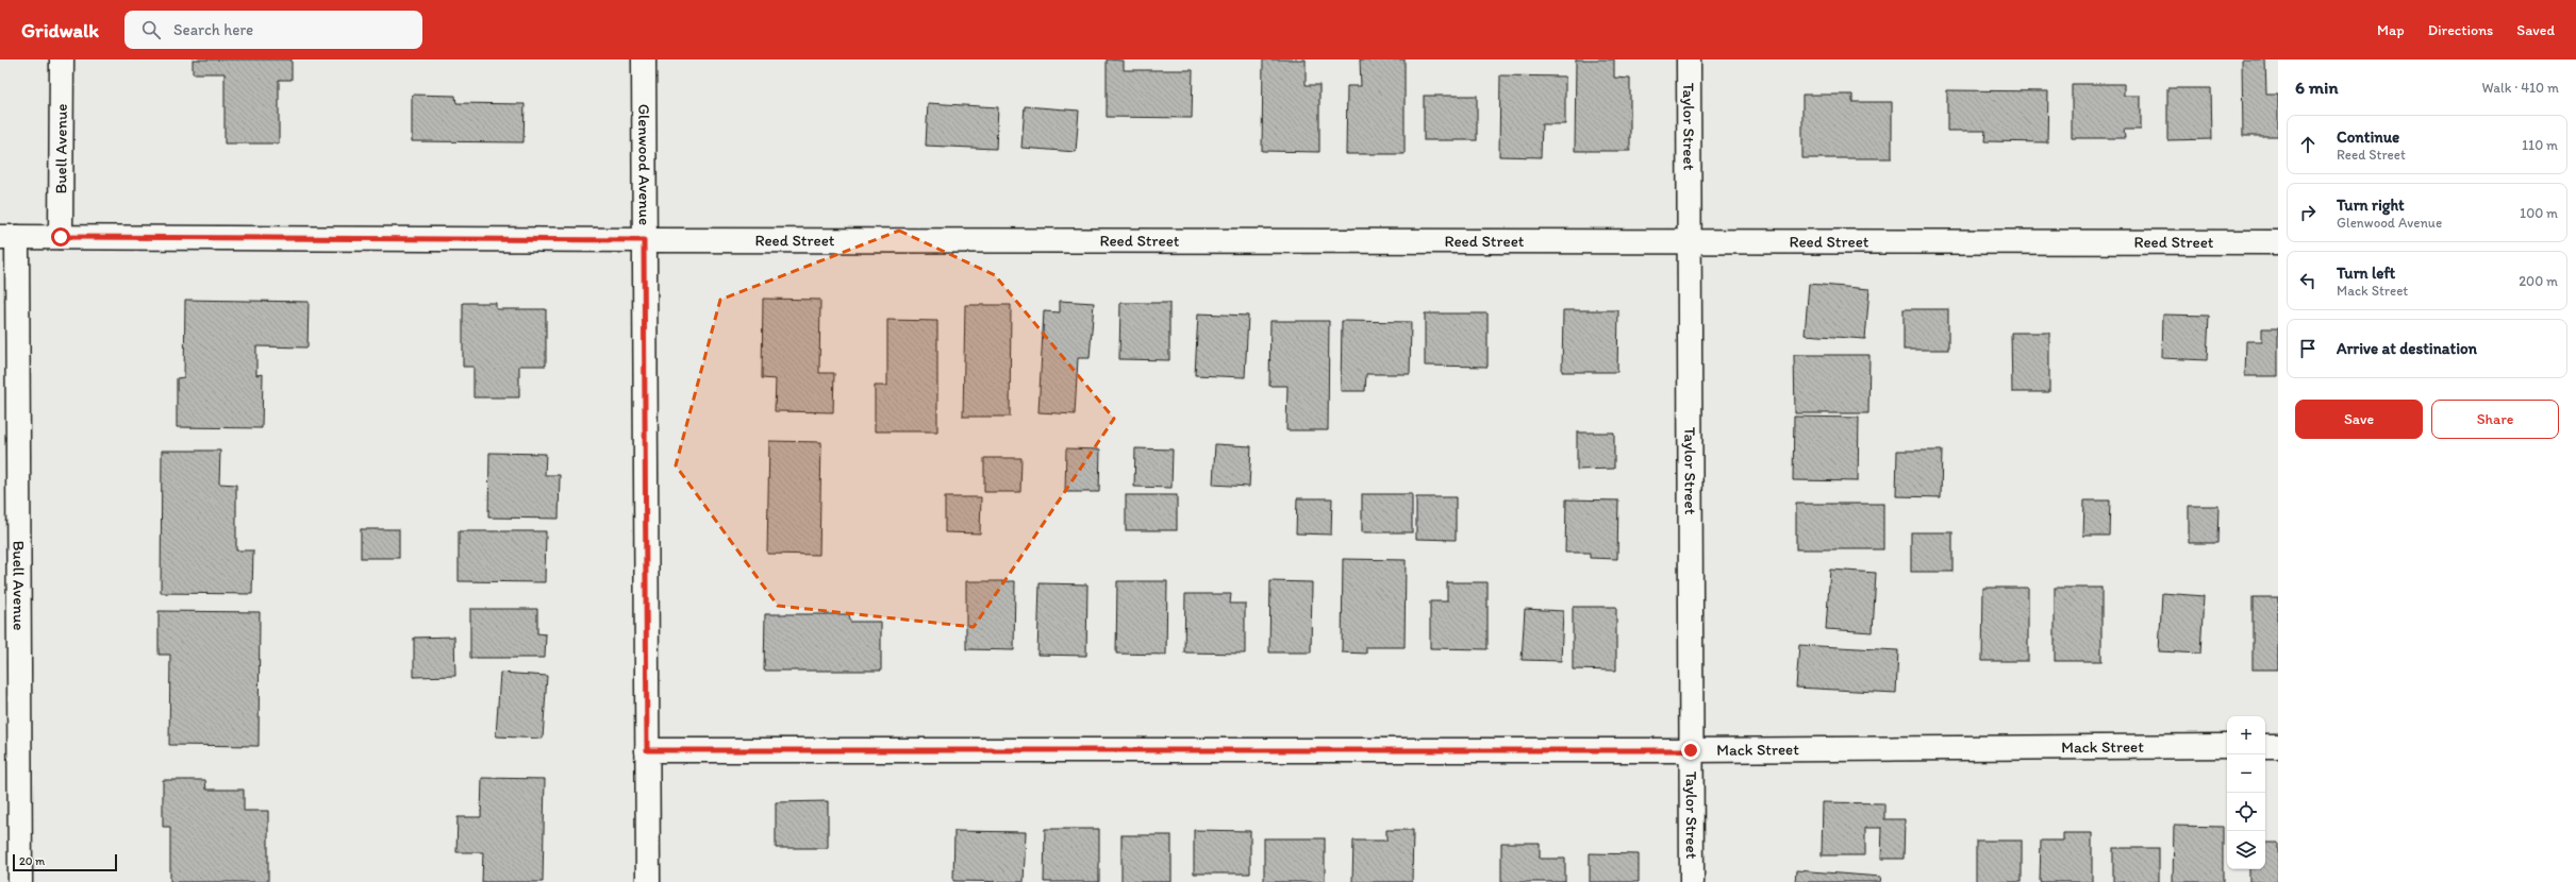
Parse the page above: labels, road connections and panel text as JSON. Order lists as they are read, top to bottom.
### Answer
{
  "streets": {
    "street": [
      "Taylor Street",
      "Buell Avenue",
      "Glenwood Avenue",
      "Reed Street",
      "Mack Street"
    ]
  },
  "crossings": [
    ["Taylor Street", "Reed Street"],
    ["Taylor Street", "Mack Street"],
    ["Buell Avenue", "Reed Street"],
    ["Glenwood Avenue", "Reed Street"],
    ["Glenwood Avenue", "Mack Street"]
  ],
  "scale_bar": "20 m",
  "page": {
    "header": "Gridwalk",
    "search": "Search here",
    "nav": ["Map", "Directions", "Saved"],
    "heading": ["6 min", "Walk · 410 m"],
    "list": [
      ["Continue", "Reed Street", "110 m"],
      ["Turn right", "Glenwood Avenue", "100 m"],
      ["Turn left", "Mack Street", "200 m"],
      "Arrive at destination"
    ],
    "buttons": ["Save", "Share"],
    "map_buttons": ["+", "−"],
    "scale": "20 m"
  }
}
